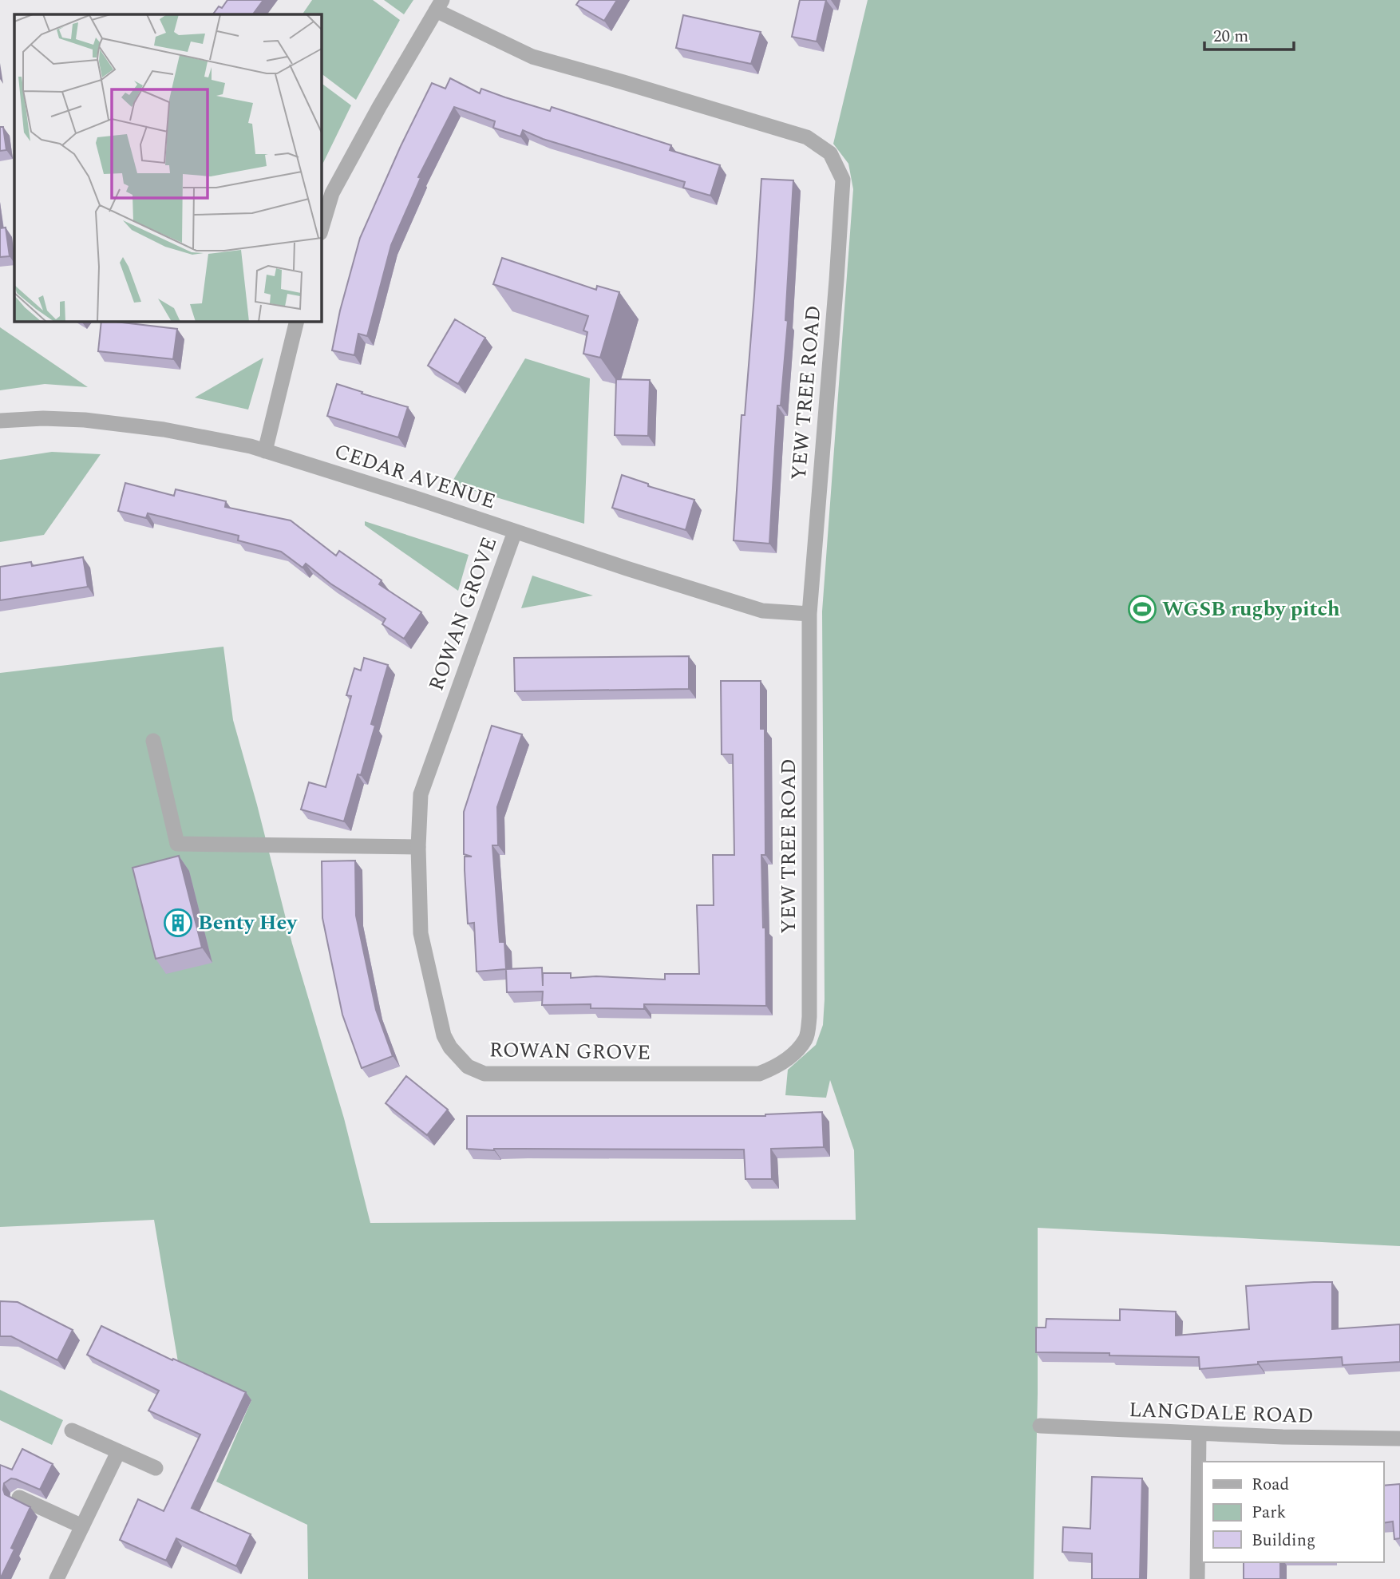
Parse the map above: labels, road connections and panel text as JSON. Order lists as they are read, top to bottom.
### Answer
{
  "streets": {
    "street": [
      "YEW TREE ROAD",
      "CEDAR AVENUE",
      "ROWAN GROVE",
      "LANGDALE ROAD"
    ]
  },
  "crossings": [
    ["YEW TREE ROAD", "CEDAR AVENUE"],
    ["YEW TREE ROAD", "ROWAN GROVE"],
    ["CEDAR AVENUE", "ROWAN GROVE"]
  ],
  "places": {
    "sports": ["WGSB rugby pitch"],
    "building": ["Benty Hey"]
  },
  "legend": ["Road", "Park", "Building"],
  "scale_bar": "20 m"
}
